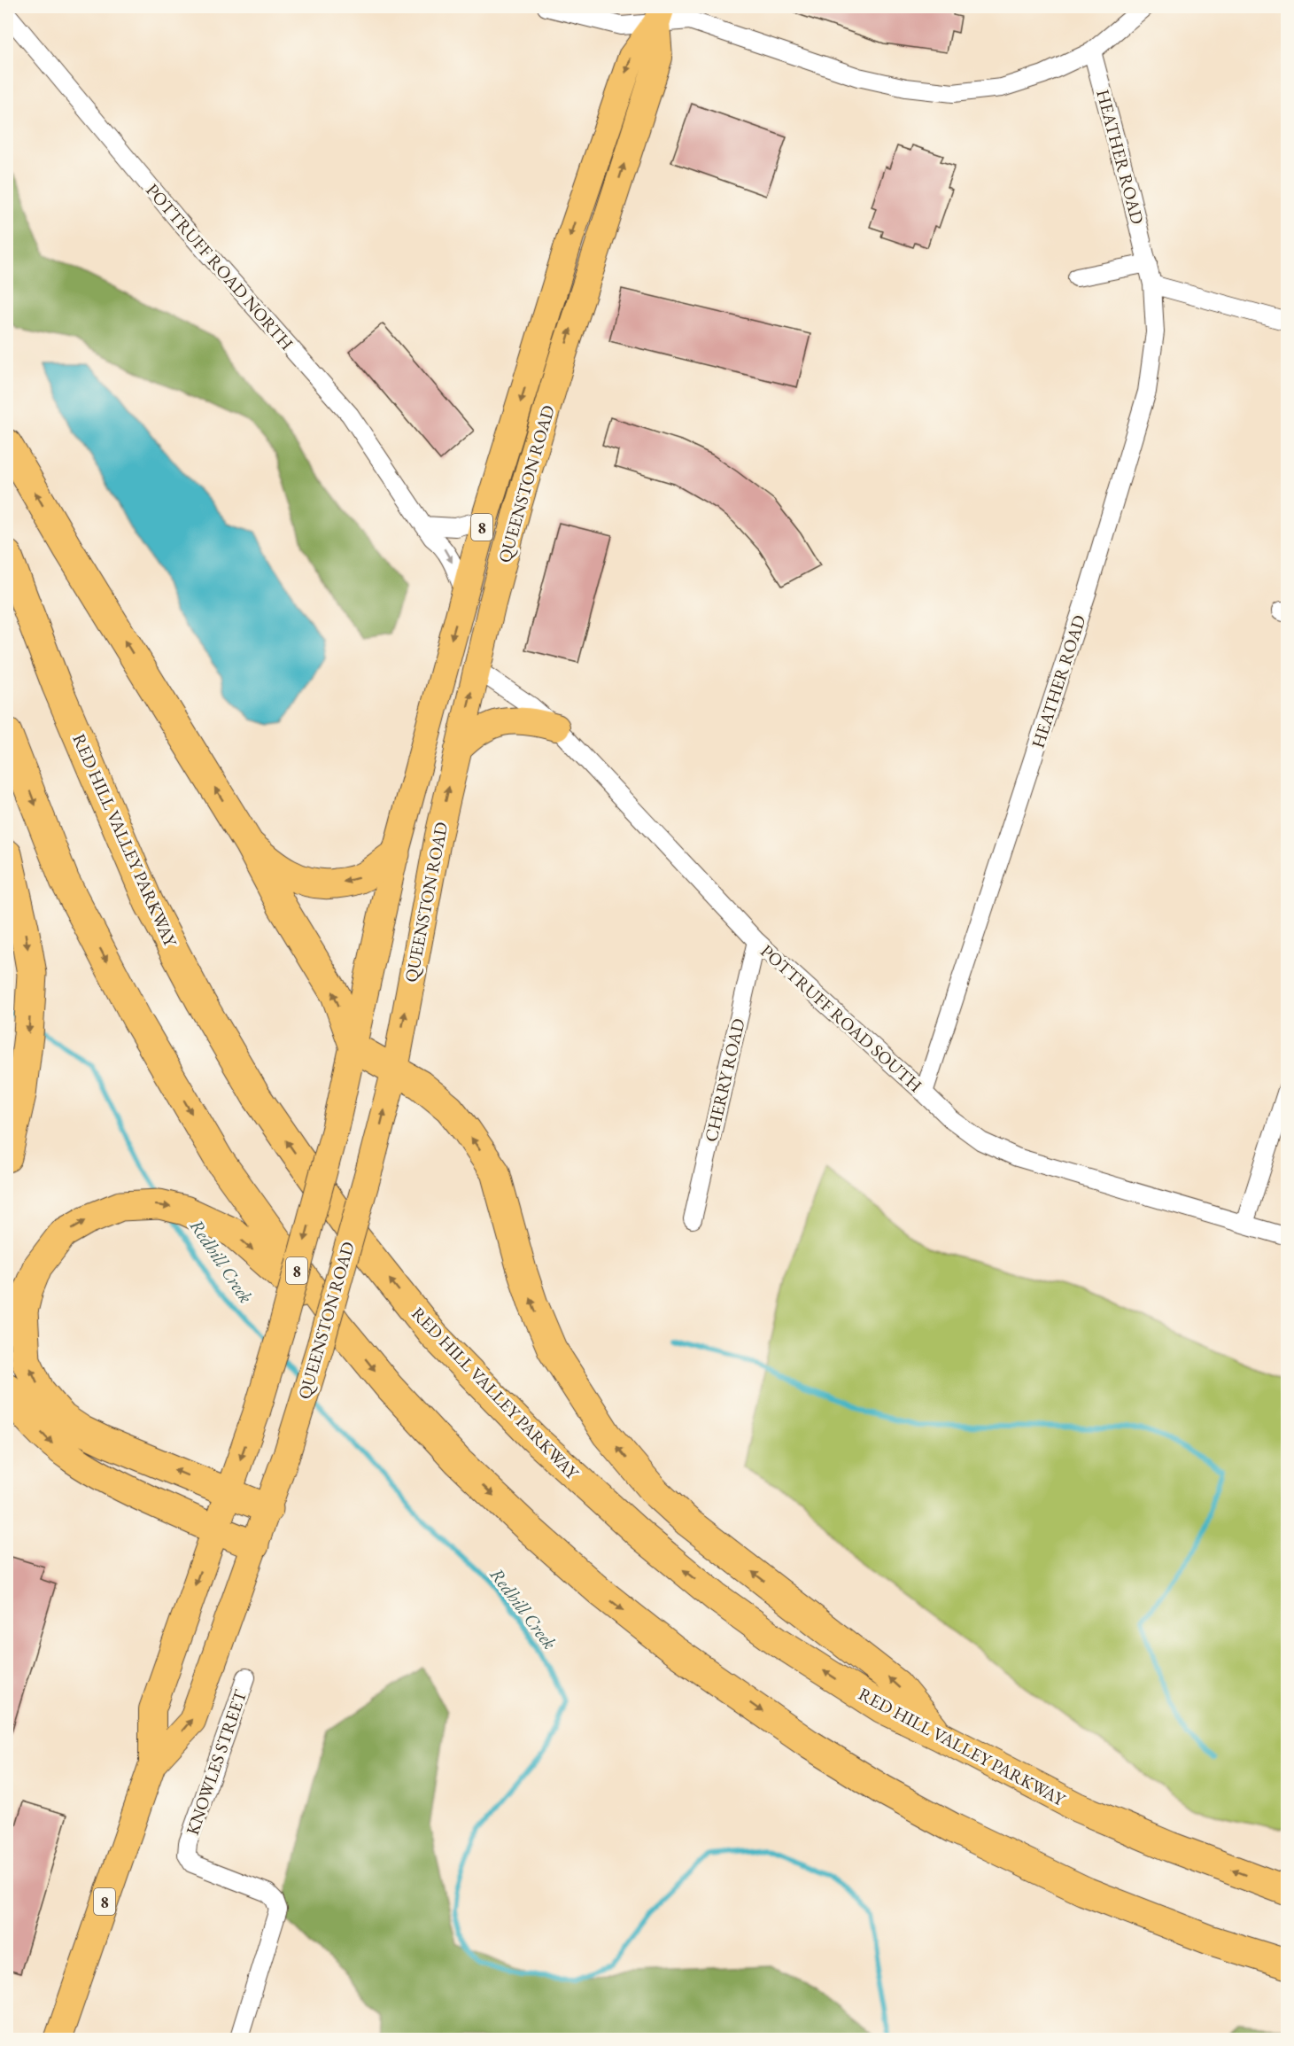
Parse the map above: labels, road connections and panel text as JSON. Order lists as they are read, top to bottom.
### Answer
{
  "streets": {
    "highway": ["RED HILL VALLEY PARKWAY"],
    "main road": ["QUEENSTON ROAD", "8"],
    "street": [
      "HEATHER ROAD",
      "POTTRUFF ROAD NORTH",
      "POTTRUFF ROAD SOUTH",
      "CHERRY ROAD",
      "KNOWLES STREET"
    ]
  },
  "crossings": [
    ["HEATHER ROAD", "POTTRUFF ROAD SOUTH"],
    ["POTTRUFF ROAD NORTH", "QUEENSTON ROAD"],
    ["QUEENSTON ROAD", "POTTRUFF ROAD SOUTH"],
    ["POTTRUFF ROAD SOUTH", "CHERRY ROAD"]
  ],
  "water": ["Redhill Creek"]
}
